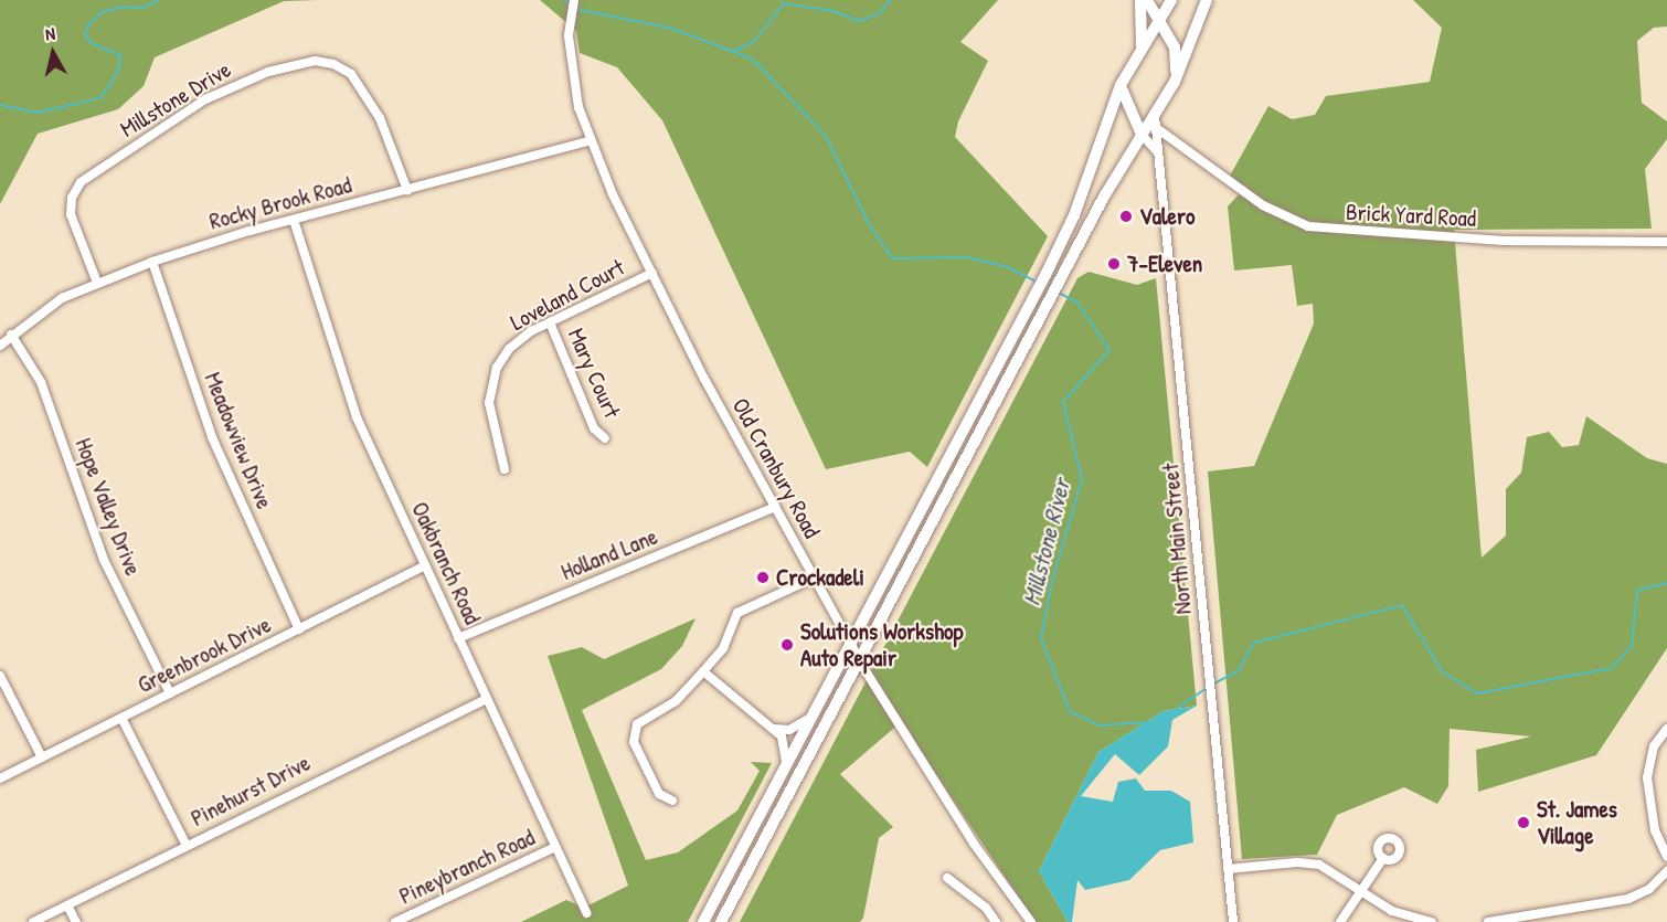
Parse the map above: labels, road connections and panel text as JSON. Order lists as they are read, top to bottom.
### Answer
{
  "streets": {
    "street": [
      "Millstone Drive",
      "Rocky Brook Road",
      "Brick Yard Road",
      "Loveland Court",
      "Mary Court",
      "Meadowview Drive",
      "Old Cranbury Road",
      "Hope Valley Drive",
      "North Main Street",
      "Holland Lane",
      "Oakbranch Road",
      "Greenbrook Drive",
      "Pinehurst Drive",
      "Pineybranch Road"
    ]
  },
  "crossings": [
    ["Millstone Drive", "Rocky Brook Road"],
    ["Rocky Brook Road", "Meadowview Drive"],
    ["Rocky Brook Road", "Old Cranbury Road"],
    ["Rocky Brook Road", "Hope Valley Drive"],
    ["Rocky Brook Road", "Oakbranch Road"],
    ["Brick Yard Road", "North Main Street"],
    ["Loveland Court", "Mary Court"],
    ["Loveland Court", "Old Cranbury Road"],
    ["Meadowview Drive", "Greenbrook Drive"],
    ["Old Cranbury Road", "Holland Lane"],
    ["Hope Valley Drive", "Greenbrook Drive"],
    ["Holland Lane", "Oakbranch Road"],
    ["Oakbranch Road", "Greenbrook Drive"],
    ["Oakbranch Road", "Pinehurst Drive"],
    ["Oakbranch Road", "Pineybranch Road"]
  ],
  "water": ["Millstone River"],
  "places": [
    "Valero",
    "7-Eleven",
    "Crockadeli",
    "Solutions Workshop Auto Repair",
    "St. James Village"
  ],
  "north": "top"
}
